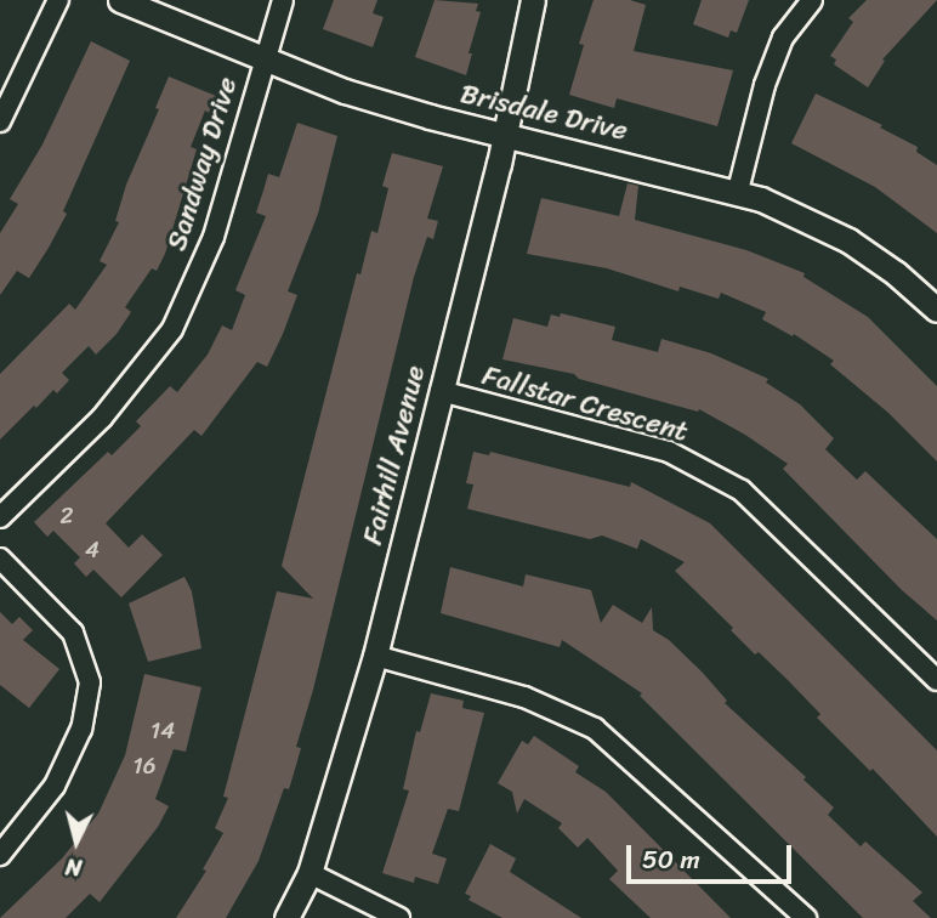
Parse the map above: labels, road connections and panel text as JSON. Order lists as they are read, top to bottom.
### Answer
{
  "streets": {
    "street": [
      "Brisdale Drive",
      "Sandway Drive",
      "Fallstar Crescent",
      "Fairhill Avenue"
    ]
  },
  "crossings": [
    ["Brisdale Drive", "Sandway Drive"],
    ["Brisdale Drive", "Fairhill Avenue"],
    ["Fallstar Crescent", "Fairhill Avenue"]
  ],
  "house_numbers": [
    "2",
    "4",
    "14",
    "16"
  ],
  "scale_bar": "50 m",
  "north": "bottom"
}
